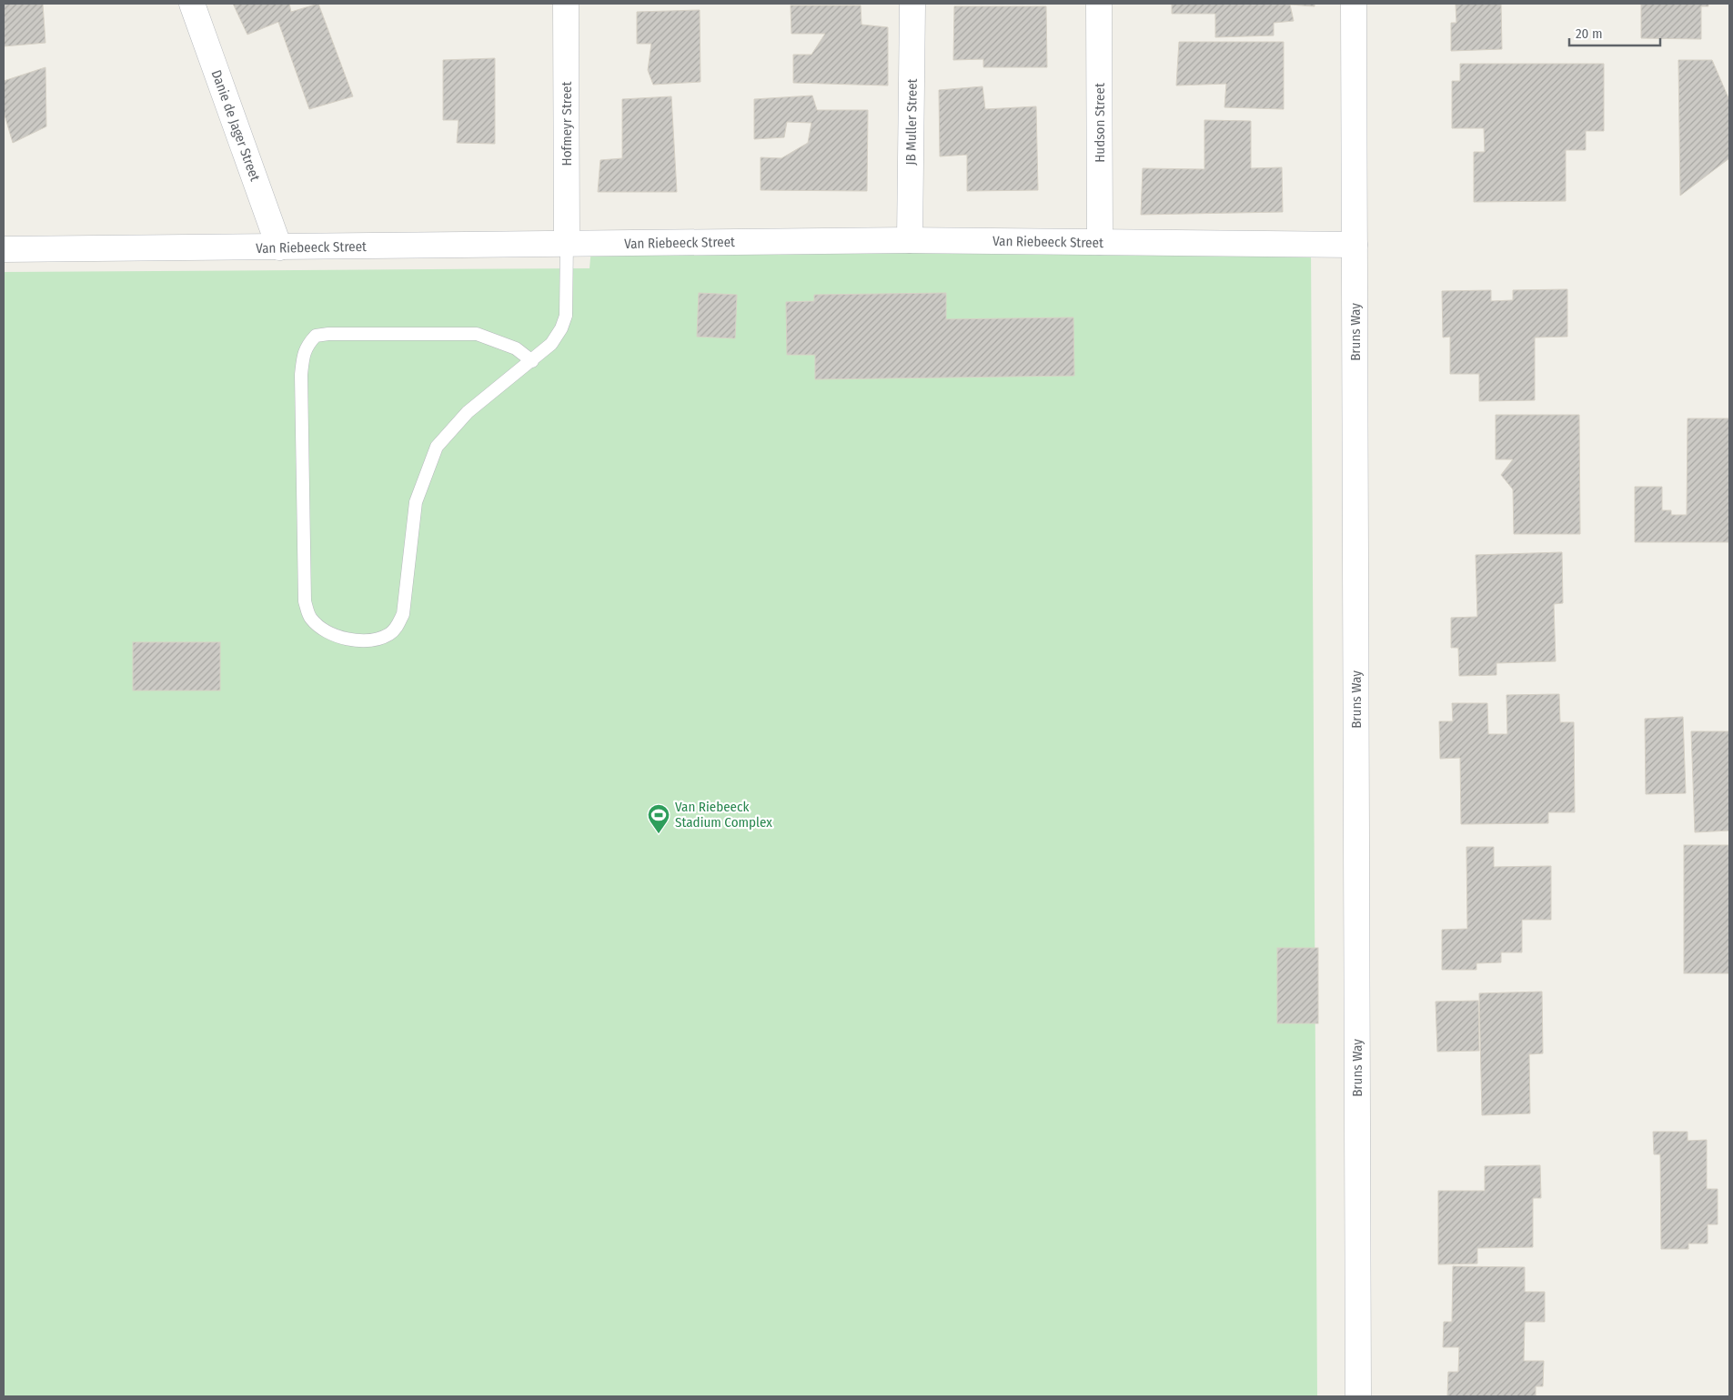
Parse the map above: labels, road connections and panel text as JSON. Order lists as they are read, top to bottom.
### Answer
{
  "streets": {
    "street": [
      "JB Muller Street",
      "Hudson Street",
      "Hofmeyr Street",
      "Danie de Jager Street",
      "Van Riebeeck Street",
      "Bruns Way"
    ]
  },
  "crossings": [
    ["JB Muller Street", "Van Riebeeck Street"],
    ["Hudson Street", "Van Riebeeck Street"],
    ["Hofmeyr Street", "Van Riebeeck Street"],
    ["Danie de Jager Street", "Van Riebeeck Street"],
    ["Van Riebeeck Street", "Bruns Way"]
  ],
  "places": {
    "sports": ["Van Riebeeck Stadium Complex"]
  },
  "scale_bar": "20 m"
}
